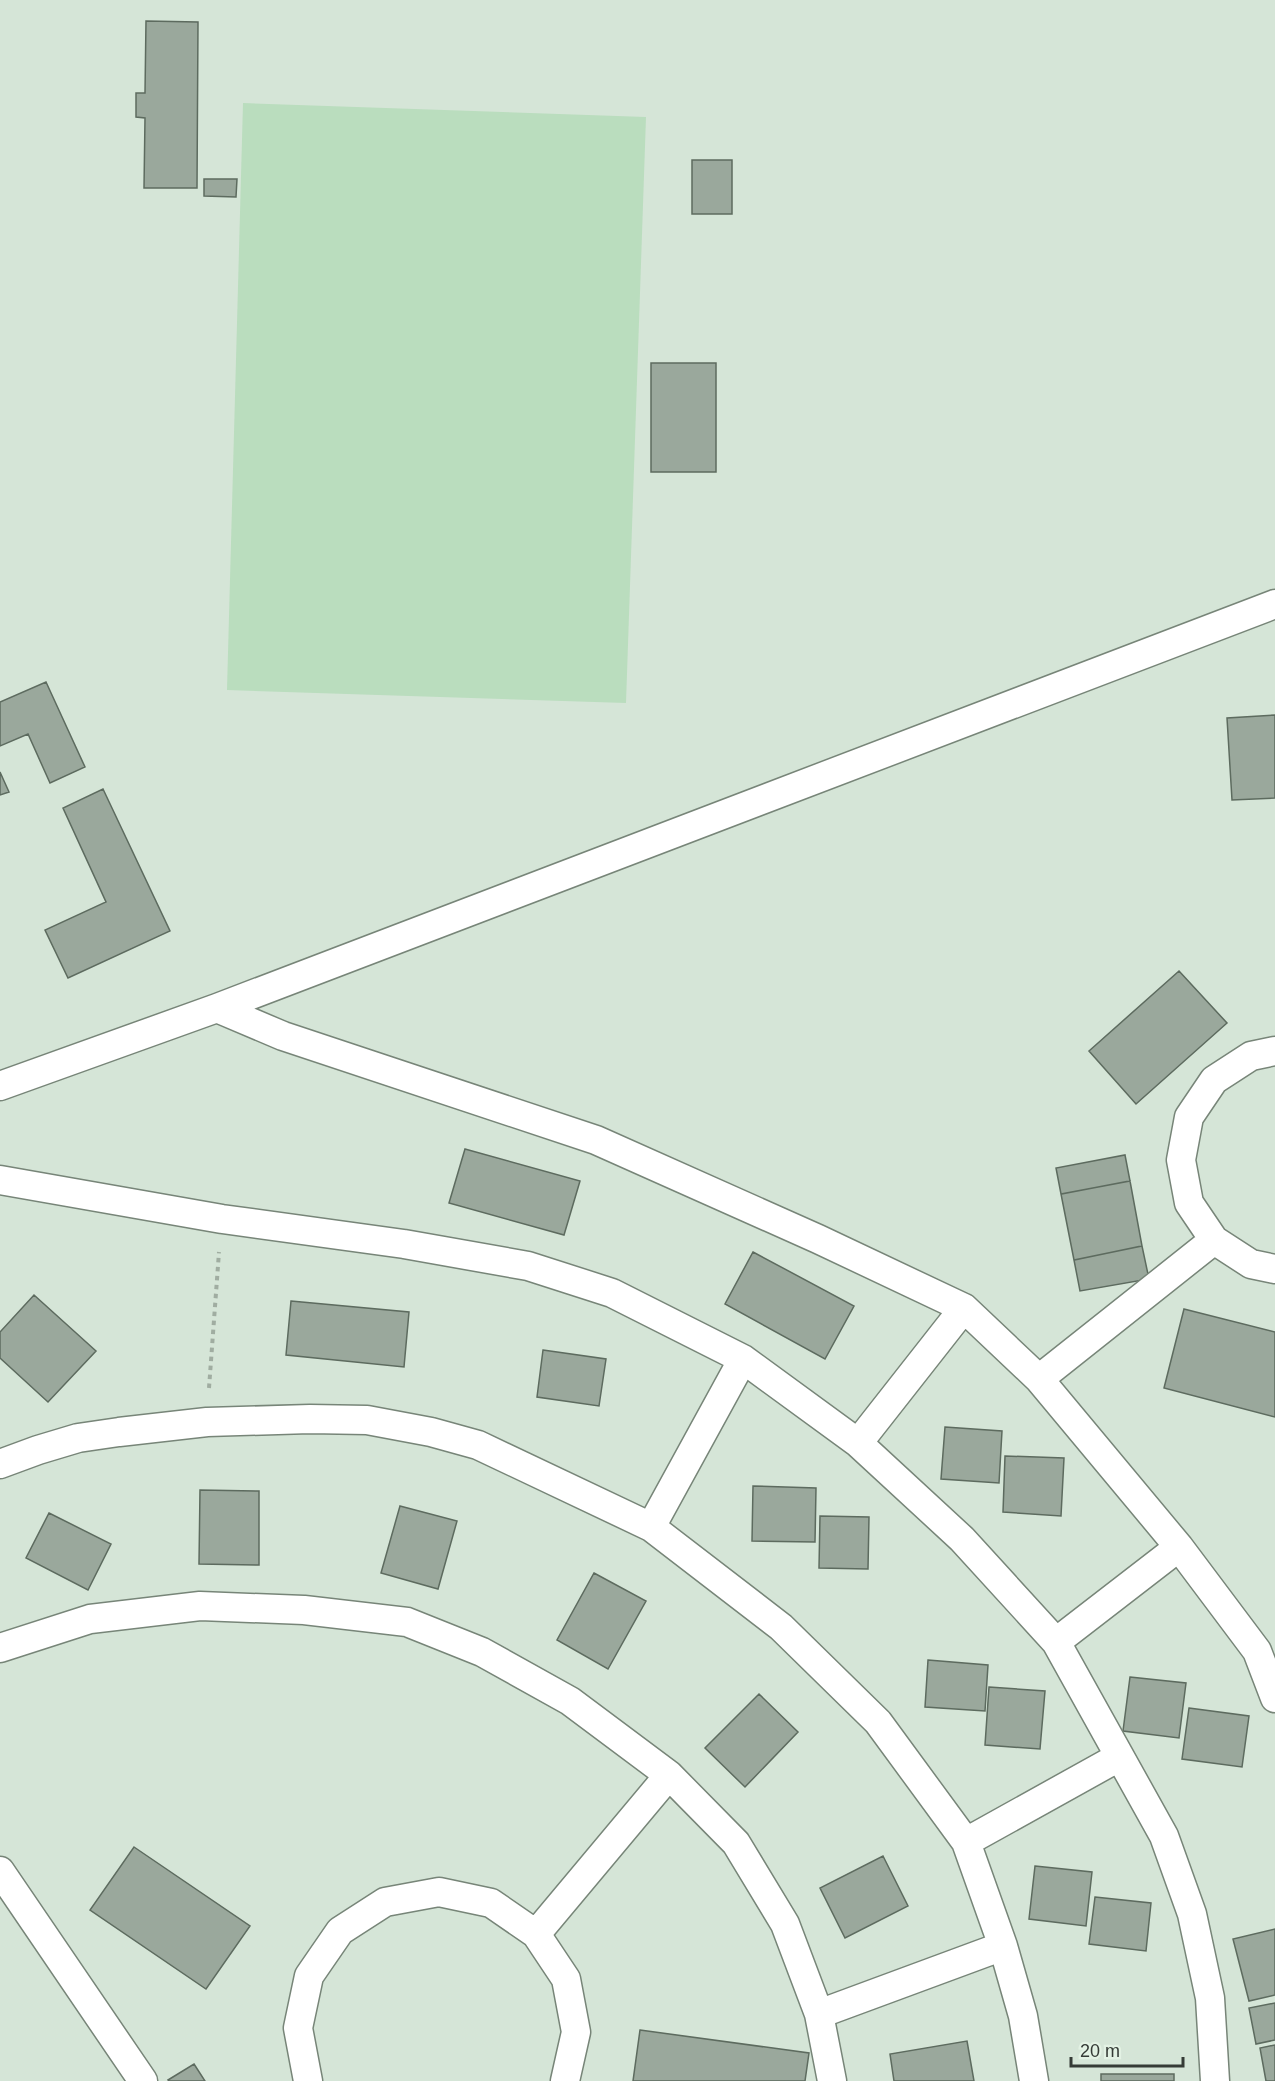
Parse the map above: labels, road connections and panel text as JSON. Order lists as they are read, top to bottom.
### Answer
{
  "scale_bar": "20 m"
}
